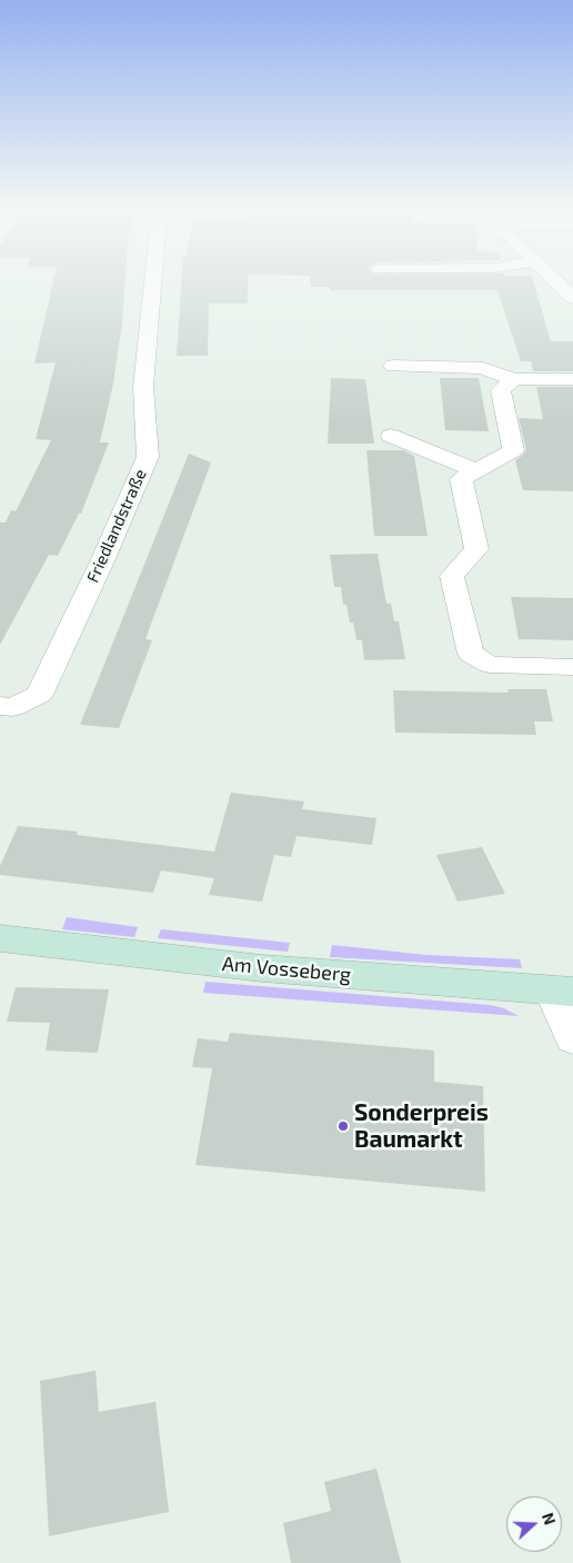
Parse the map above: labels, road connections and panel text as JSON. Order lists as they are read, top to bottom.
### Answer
{
  "streets": {
    "street": ["Friedlandstraße", "Am Vosseberg"]
  },
  "places": ["Sonderpreis Baumarkt"],
  "north": "right"
}
